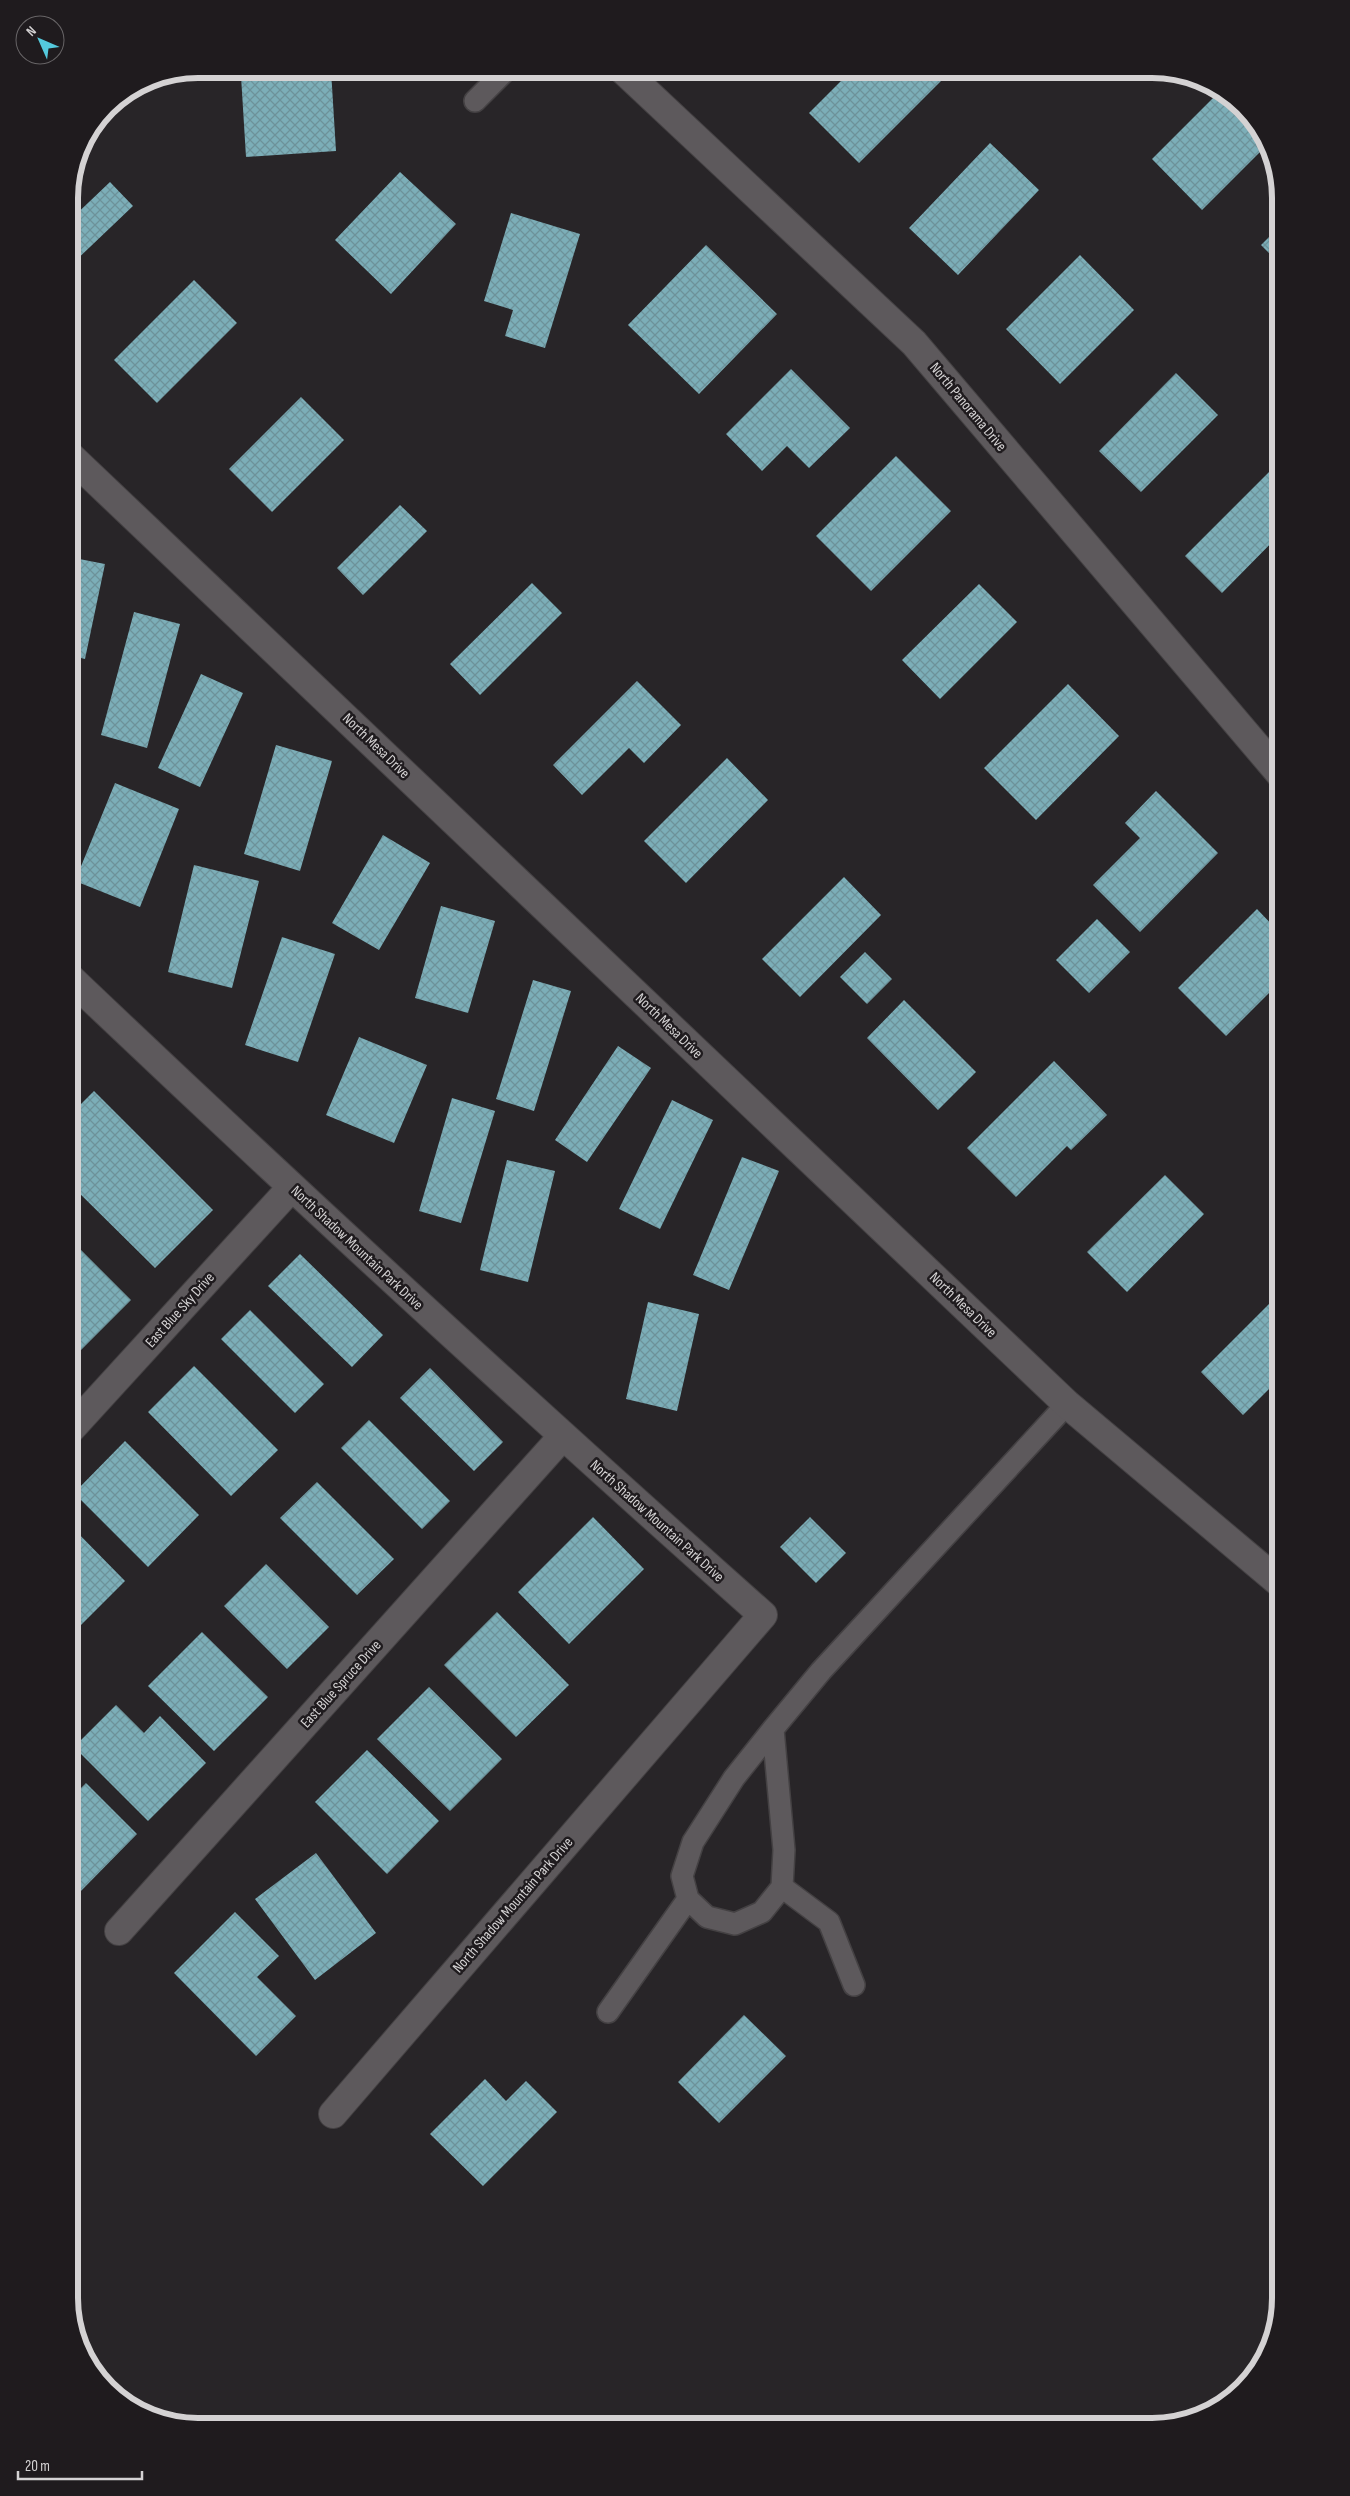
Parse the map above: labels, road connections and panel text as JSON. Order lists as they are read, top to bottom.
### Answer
{
  "streets": {
    "street": [
      "North Panorama Drive",
      "North Mesa Drive",
      "North Shadow Mountain Park Drive",
      "East Blue Sky Drive",
      "East Blue Spruce Drive"
    ]
  },
  "crossings": [
    ["North Shadow Mountain Park Drive", "East Blue Sky Drive"],
    ["North Shadow Mountain Park Drive", "East Blue Spruce Drive"]
  ],
  "scale_bar": "20 m",
  "north": "top left"
}
